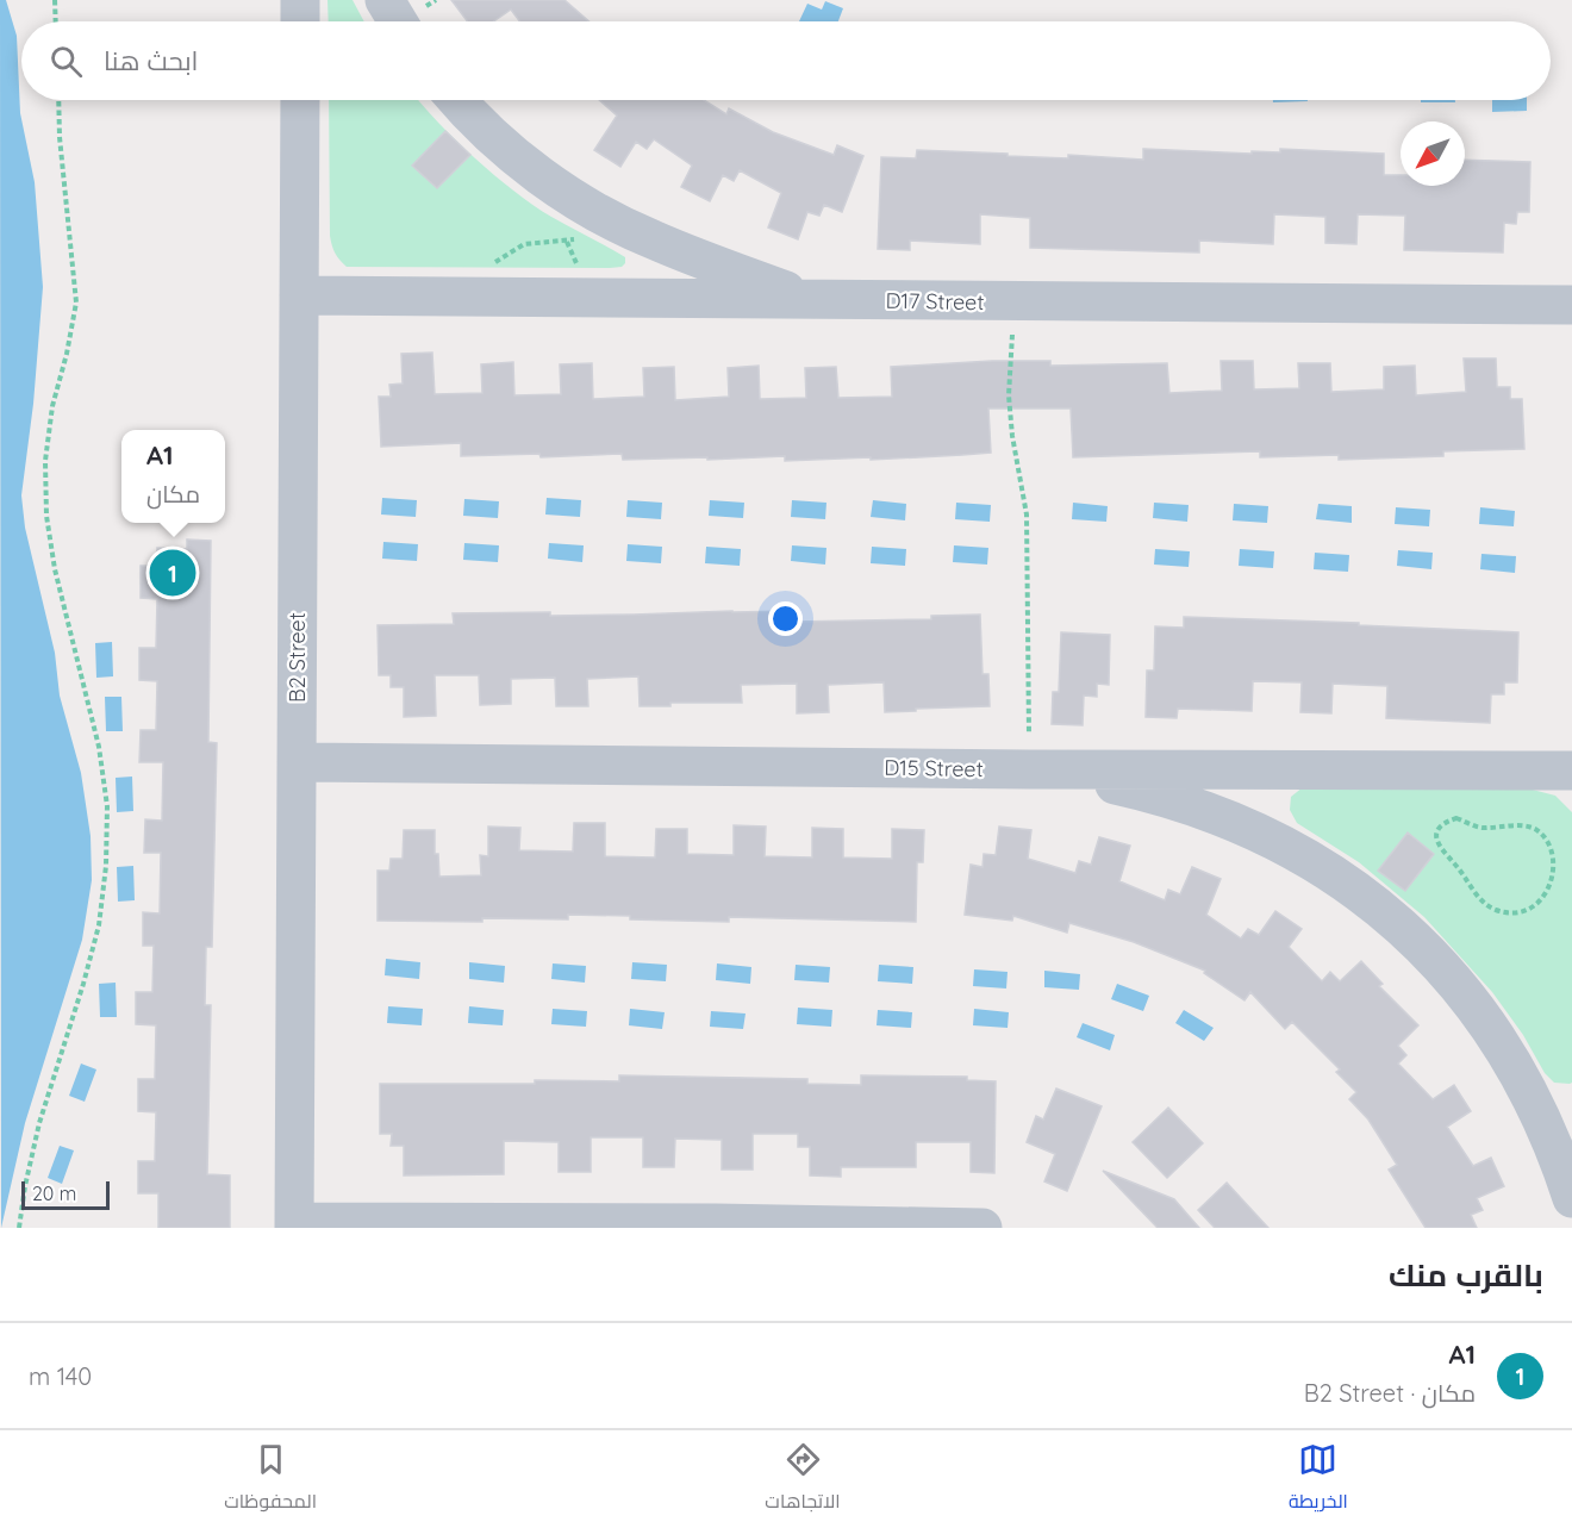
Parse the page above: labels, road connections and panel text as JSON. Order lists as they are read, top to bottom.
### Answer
{
  "streets": {
    "street": ["D17 Street", "B2 Street", "D15 Street"]
  },
  "crossings": [
    ["D17 Street", "B2 Street"],
    ["B2 Street", "D15 Street"]
  ],
  "scale_bar": "20 m",
  "north": "bottom left",
  "page": {
    "search": "ابحث هنا",
    "popup": ["A1", "مكان"],
    "pins": "1",
    "scale": "20 m",
    "heading": "بالقرب منك",
    "list": [
      {
        "mark": "1",
        "name": "A1",
        "note": "مكان · B2 Street",
        "value": "140 m"
      }
    ],
    "nav": ["الخريطة", "الاتجاهات", "المحفوظات"]
  }
}
